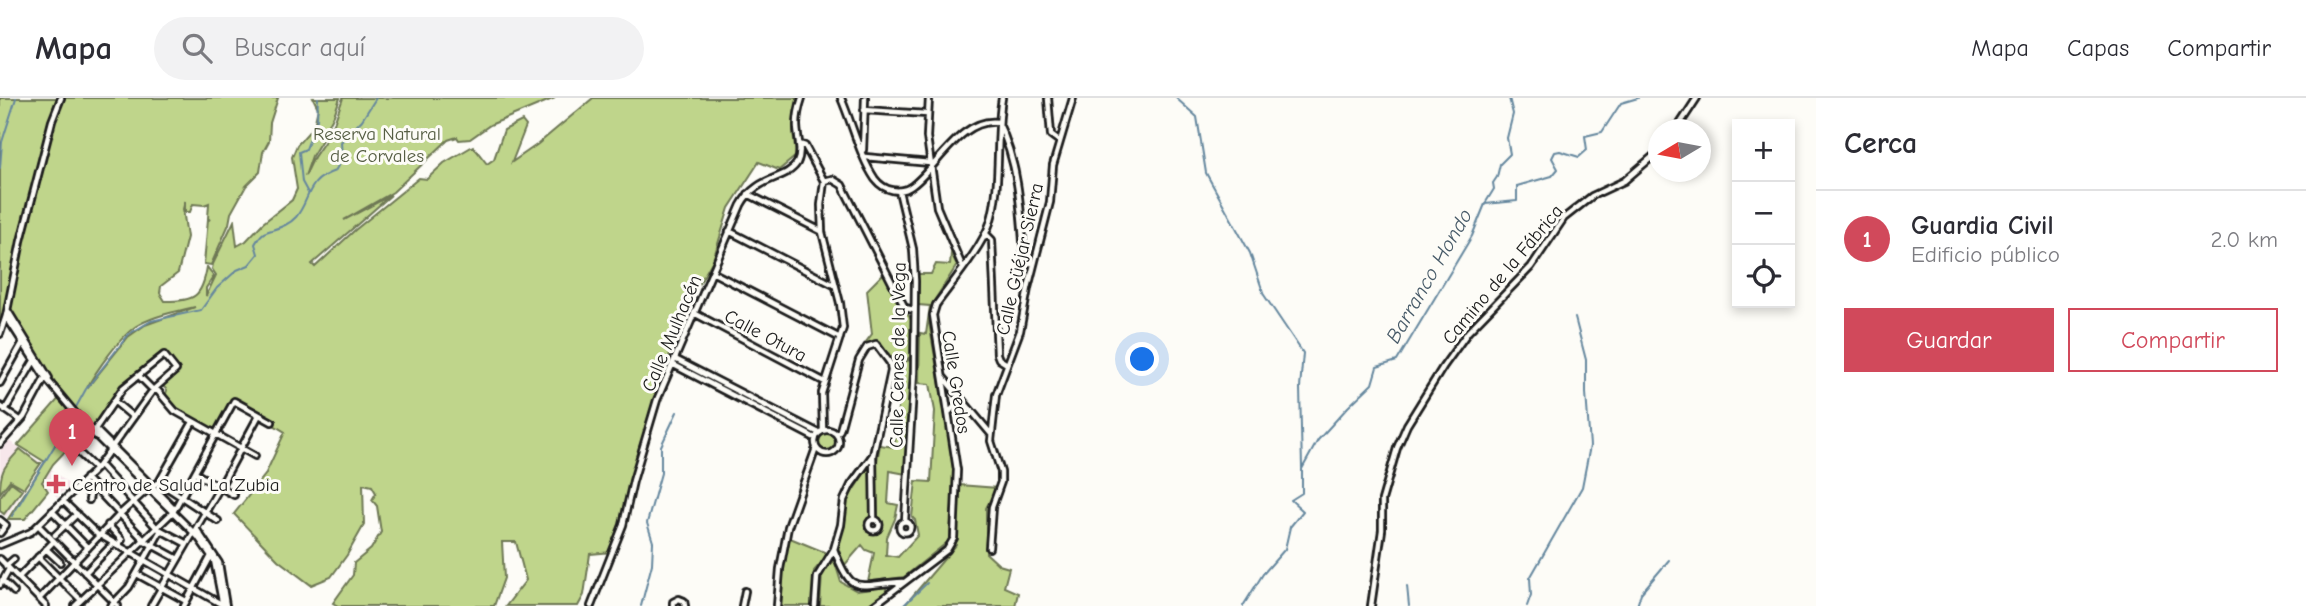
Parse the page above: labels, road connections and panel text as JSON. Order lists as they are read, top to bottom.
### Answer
{
  "streets": {
    "street": [
      "Calle Güéjar Sierra",
      "Camino de la Fábrica",
      "Calle Mulhacén",
      "Calle Otura",
      "Calle Cenes de la Vega",
      "Calle Gredos"
    ]
  },
  "crossings": [
    ["Calle Mulhacén", "Calle Otura"]
  ],
  "water": ["Barranco Hondo"],
  "parks": ["Reserva Natural de Corvales"],
  "places": {
    "health": ["Centro de Salud La Zubia"]
  },
  "north": "left",
  "page": {
    "header": "Mapa",
    "search": "Buscar aquí",
    "nav": ["Mapa", "Capas", "Compartir"],
    "heading": "Cerca",
    "map_buttons": ["+", "−"],
    "list": [
      {
        "mark": "1",
        "name": "Guardia Civil",
        "note": "Edificio público",
        "value": "2.0 km"
      }
    ],
    "buttons": ["Guardar", "Compartir"],
    "pins": "1"
  }
}
